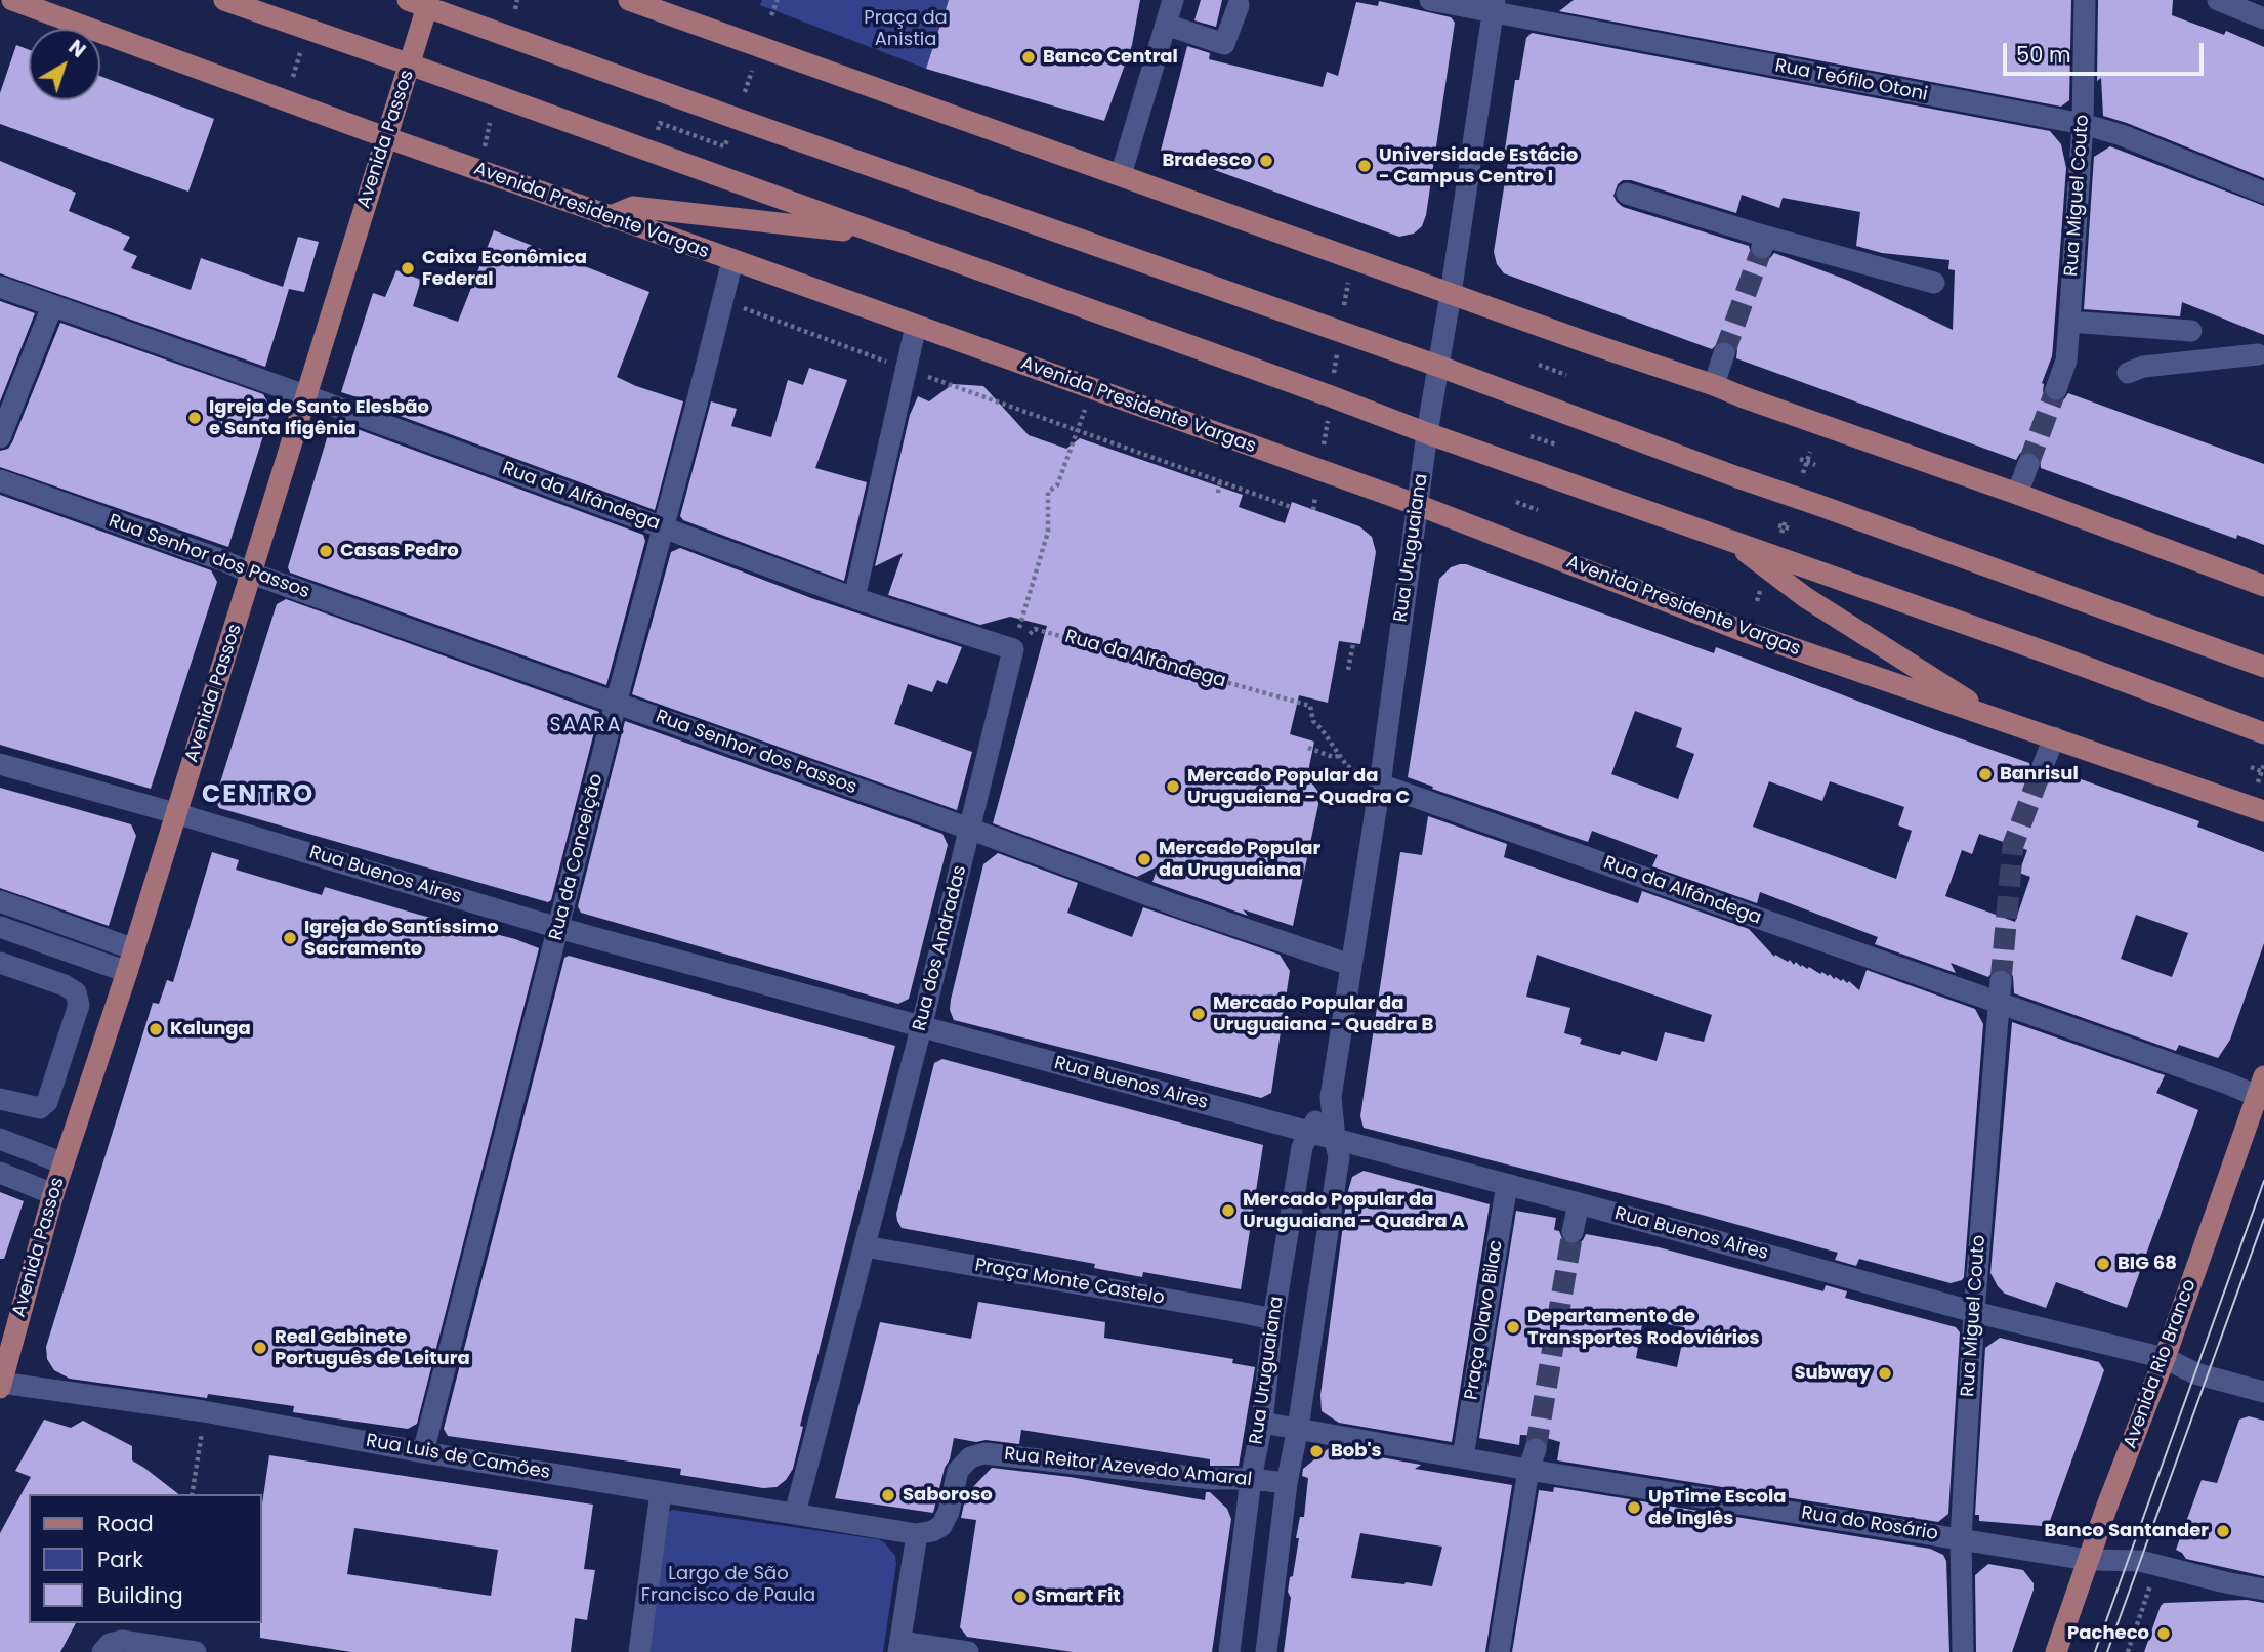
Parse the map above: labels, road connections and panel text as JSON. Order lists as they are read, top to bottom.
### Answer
{
  "streets": {
    "main road": ["Avenida Passos", "Avenida Presidente Vargas", "Avenida Rio Branco"],
    "street": [
      "Rua Teófilo Otoni",
      "Rua Miguel Couto",
      "Rua da Alfândega",
      "Rua Uruguaiana",
      "Rua Senhor dos Passos",
      "Rua da Conceição",
      "Rua Buenos Aires",
      "Rua dos Andradas",
      "Praça Monte Castelo",
      "Praça Olavo Bilac",
      "Rua Luis de Camões",
      "Rua Reitor Azevedo Amaral",
      "Rua do Rosário"
    ]
  },
  "crossings": [
    ["Rua Teófilo Otoni", "Rua Miguel Couto"],
    ["Rua Teófilo Otoni", "Rua Uruguaiana"],
    ["Avenida Passos", "Avenida Presidente Vargas"],
    ["Avenida Passos", "Rua da Alfândega"],
    ["Avenida Passos", "Rua Senhor dos Passos"],
    ["Avenida Passos", "Rua Buenos Aires"],
    ["Avenida Passos", "Rua Luis de Camões"],
    ["Rua Miguel Couto", "Rua da Alfândega"],
    ["Rua Miguel Couto", "Rua Buenos Aires"],
    ["Rua Miguel Couto", "Rua do Rosário"],
    ["Avenida Presidente Vargas", "Rua Uruguaiana"],
    ["Avenida Presidente Vargas", "Rua da Conceição"],
    ["Rua da Alfândega", "Rua Uruguaiana"],
    ["Rua da Alfândega", "Rua da Conceição"],
    ["Rua da Alfândega", "Rua dos Andradas"],
    ["Rua da Alfândega", "Avenida Rio Branco"],
    ["Rua Uruguaiana", "Rua Senhor dos Passos"],
    ["Rua Uruguaiana", "Rua Buenos Aires"],
    ["Rua Uruguaiana", "Praça Monte Castelo"],
    ["Rua Uruguaiana", "Rua Reitor Azevedo Amaral"],
    ["Rua Uruguaiana", "Rua do Rosário"],
    ["Rua Senhor dos Passos", "Rua da Conceição"],
    ["Rua Senhor dos Passos", "Rua dos Andradas"],
    ["Rua da Conceição", "Rua Buenos Aires"],
    ["Rua da Conceição", "Rua Luis de Camões"],
    ["Rua Buenos Aires", "Rua dos Andradas"],
    ["Rua Buenos Aires", "Praça Olavo Bilac"],
    ["Rua Buenos Aires", "Avenida Rio Branco"],
    ["Rua dos Andradas", "Praça Monte Castelo"],
    ["Rua dos Andradas", "Rua Luis de Camões"],
    ["Praça Olavo Bilac", "Rua do Rosário"],
    ["Avenida Rio Branco", "Rua do Rosário"],
    ["Rua Luis de Camões", "Rua Reitor Azevedo Amaral"]
  ],
  "districts": ["SAARA", "CENTRO"],
  "parks": ["Praça da Anistia", "Largo de São Francisco de Paula"],
  "places": [
    "Banco Central",
    "Bradesco",
    "Universidade Estácio - Campus Centro I",
    "Caixa Econômica Federal",
    "Igreja de Santo Elesbão e Santa Ifigênia",
    "Casas Pedro",
    "Banrisul",
    "Mercado Popular da Uruguaiana - Quadra C",
    "Mercado Popular da Uruguaiana",
    "Igreja do Santíssimo Sacramento",
    "Mercado Popular da Uruguaiana - Quadra B",
    "Kalunga",
    "Mercado Popular da Uruguaiana - Quadra A",
    "BIG 68",
    "Departamento de Transportes Rodoviários",
    "Real Gabinete Português de Leitura",
    "Subway",
    "Bob's",
    "Saboroso",
    "UpTime Escola de Inglês",
    "Banco Santander",
    "Smart Fit",
    "Pacheco"
  ],
  "legend": ["Road", "Park", "Building"],
  "scale_bar": "50 m",
  "north": "top right"
}
